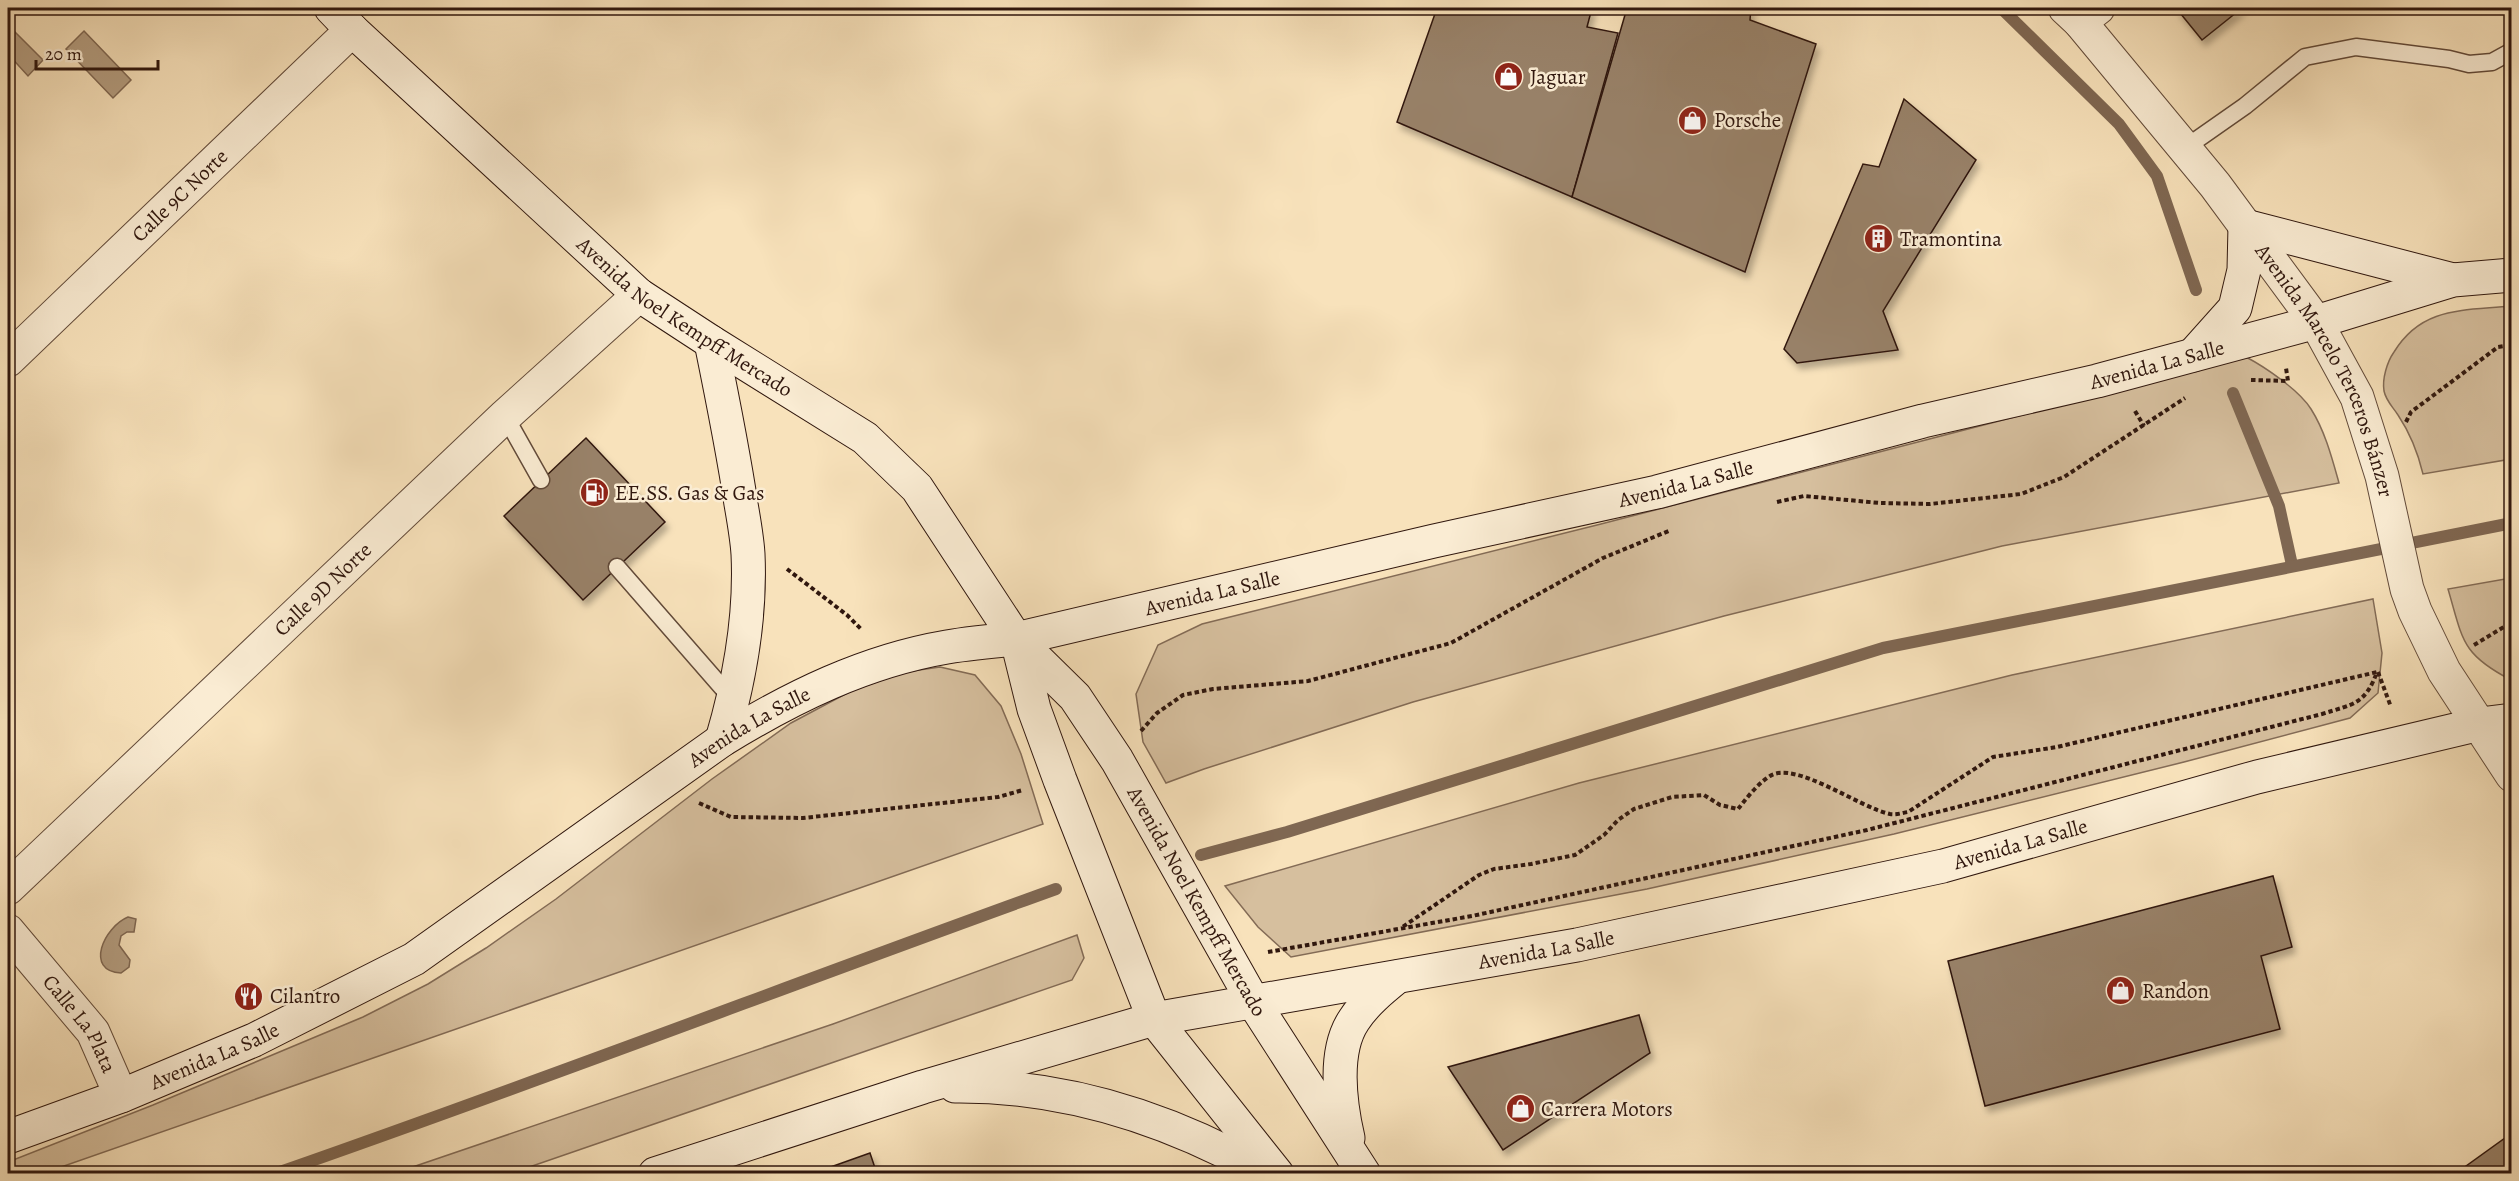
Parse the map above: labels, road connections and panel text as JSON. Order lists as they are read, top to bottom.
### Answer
{
  "streets": {
    "main road": [
      "Calle 9C Norte",
      "Avenida Noel Kempff Mercado",
      "Avenida La Salle",
      "Avenida Marcelo Terceros Bánzer",
      "Calle 9D Norte",
      "Calle La Plata"
    ]
  },
  "crossings": [
    ["Calle 9C Norte", "Avenida Noel Kempff Mercado"],
    ["Avenida Noel Kempff Mercado", "Avenida La Salle"],
    ["Avenida Noel Kempff Mercado", "Calle 9D Norte"],
    ["Avenida La Salle", "Avenida Marcelo Terceros Bánzer"],
    ["Avenida La Salle", "Calle La Plata"]
  ],
  "places": {
    "shop": [
      "Jaguar",
      "Porsche",
      "Randon",
      "Carrera Motors"
    ],
    "building": ["Tramontina"],
    "fuel station": ["EE.SS. Gas & Gas"],
    "restaurant": ["Cilantro"]
  },
  "scale_bar": "20 m"
}
